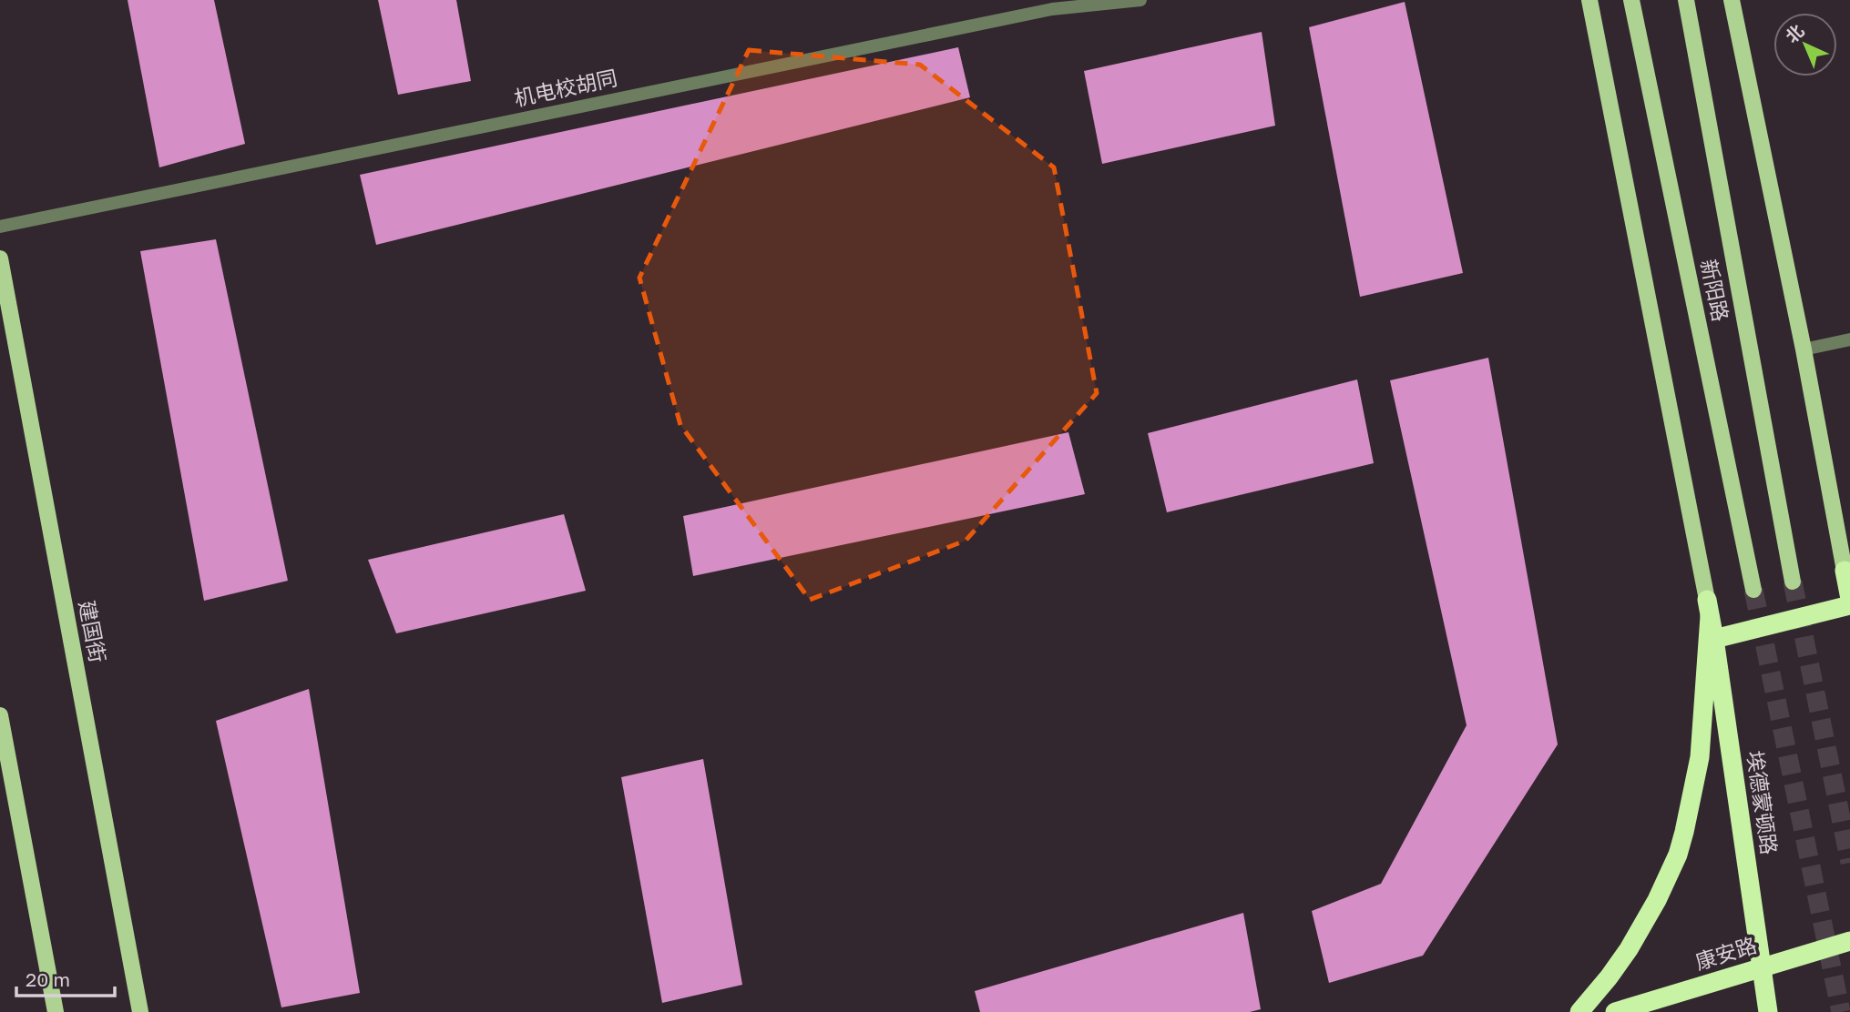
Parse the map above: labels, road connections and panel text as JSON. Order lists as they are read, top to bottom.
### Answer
{
  "streets": {
    "highway": ["埃德蒙顿路", "康安路"],
    "main road": ["新阳路", "建国街"],
    "street": ["机电校胡同"]
  },
  "crossings": [
    ["埃德蒙顿路", "康安路"]
  ],
  "scale_bar": "20 m",
  "north": "top left"
}
